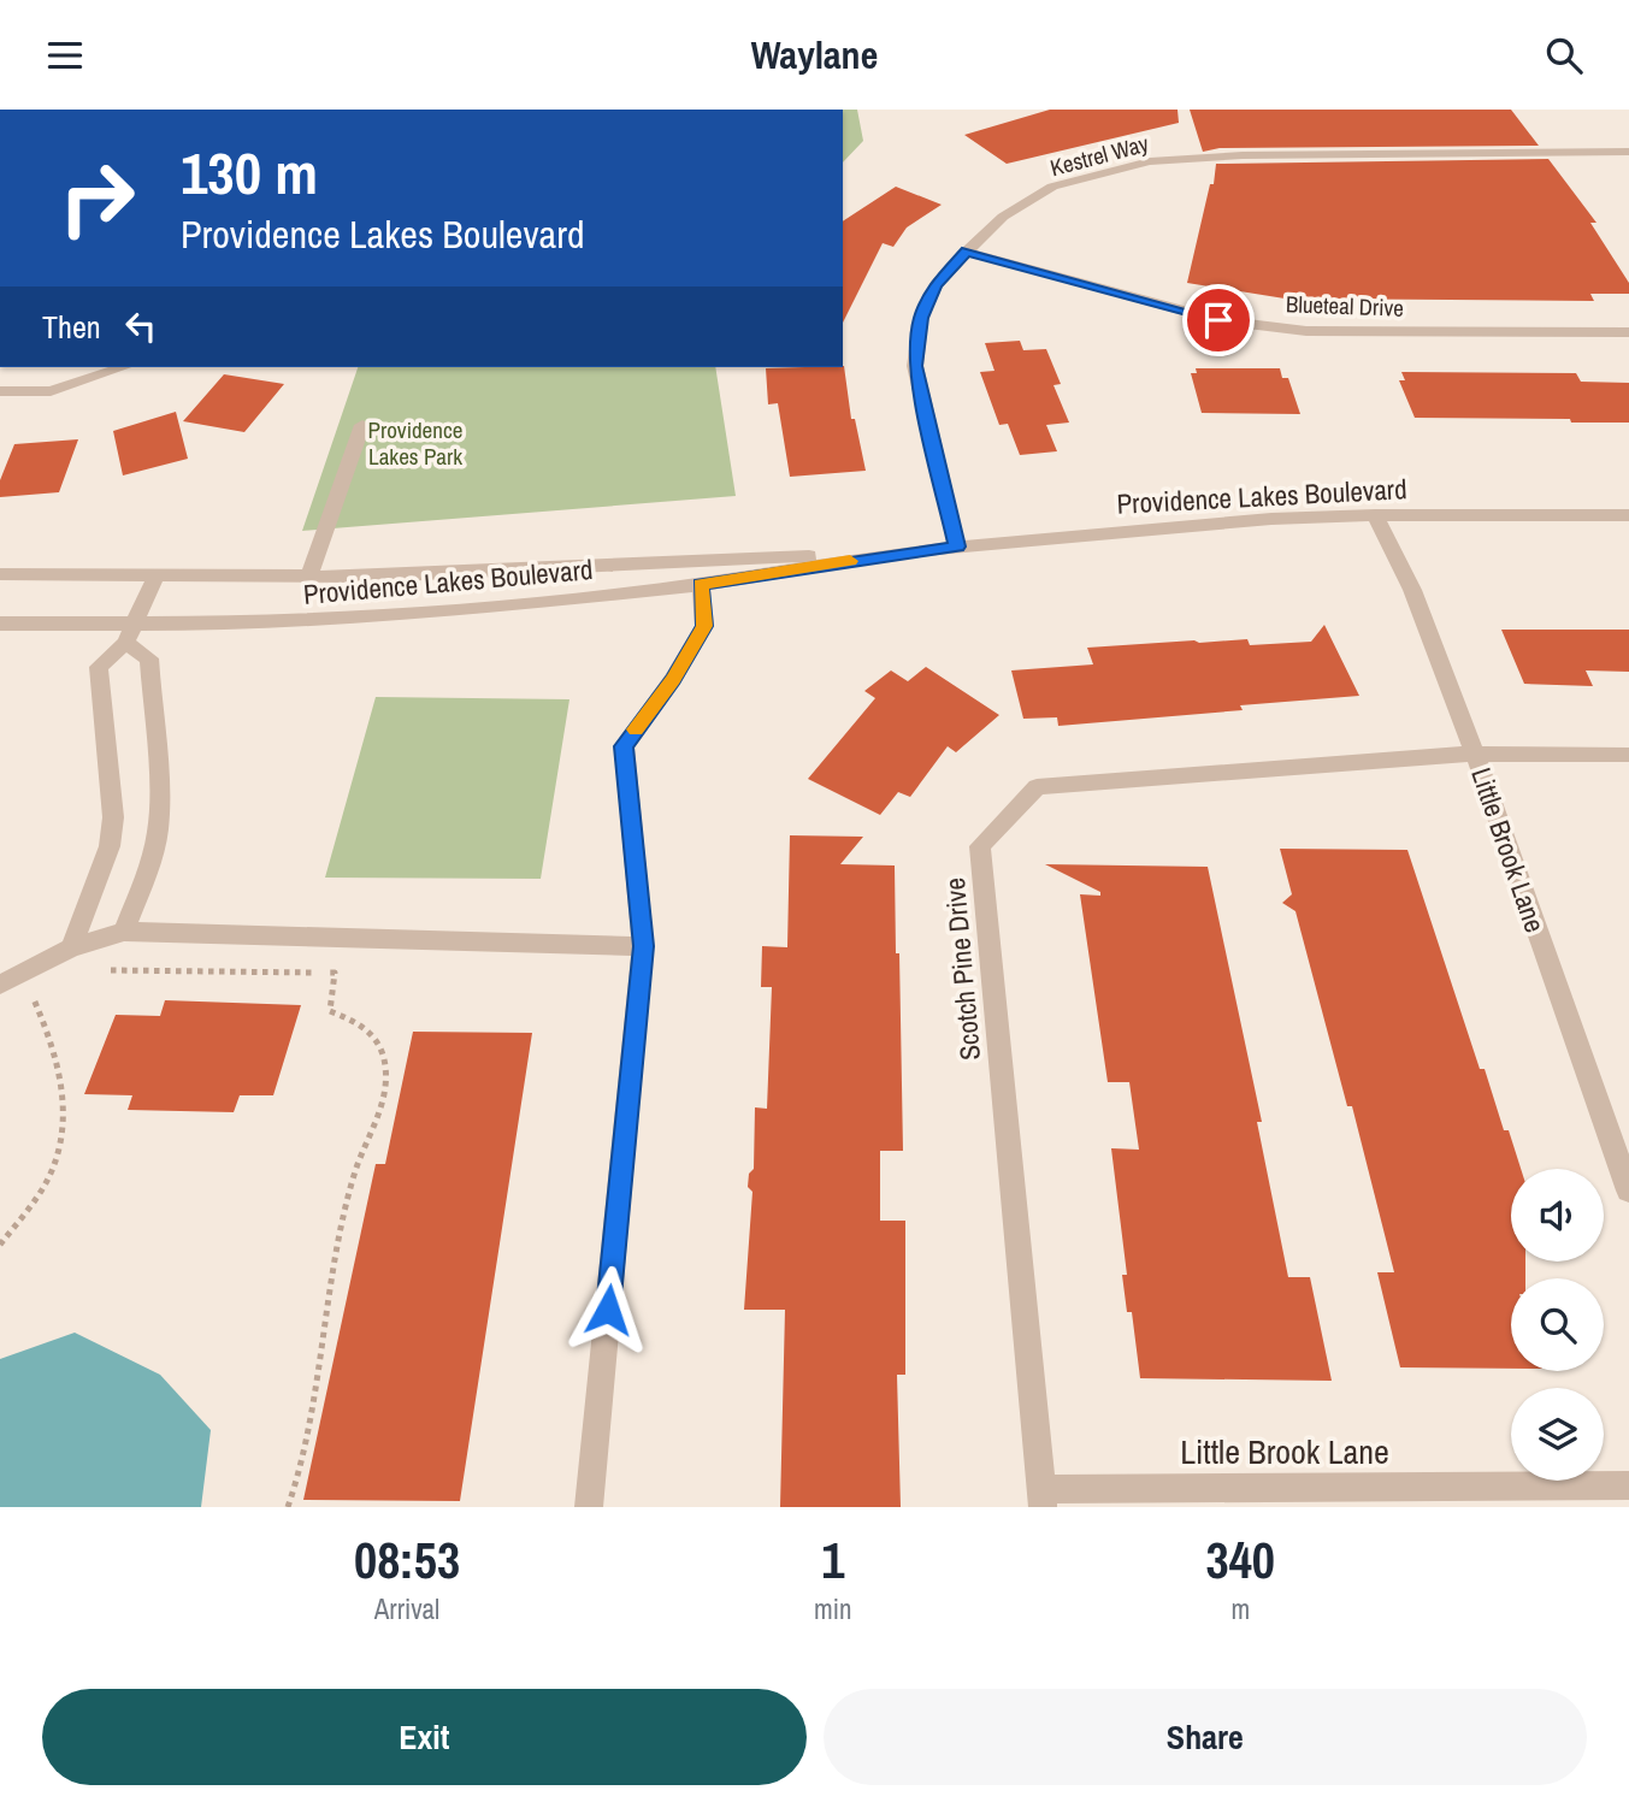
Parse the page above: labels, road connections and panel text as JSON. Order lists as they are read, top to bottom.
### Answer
{
  "streets": {
    "street": [
      "Kestrel Way",
      "Blueteal Drive",
      "Providence Lakes Boulevard",
      "Little Brook Lane",
      "Scotch Pine Drive"
    ]
  },
  "crossings": [
    ["Kestrel Way", "Blueteal Drive"],
    ["Kestrel Way", "Providence Lakes Boulevard"],
    ["Providence Lakes Boulevard", "Little Brook Lane"],
    ["Little Brook Lane", "Scotch Pine Drive"]
  ],
  "parks": ["Providence Lakes Park"],
  "page": {
    "header": "Waylane",
    "turn": ["130 m", "Providence Lakes Boulevard"],
    "then": "Then",
    "eta": [
      "08:53",
      "Arrival",
      "1",
      "min",
      "340",
      "m"
    ],
    "buttons": ["Exit", "Share"]
  }
}
